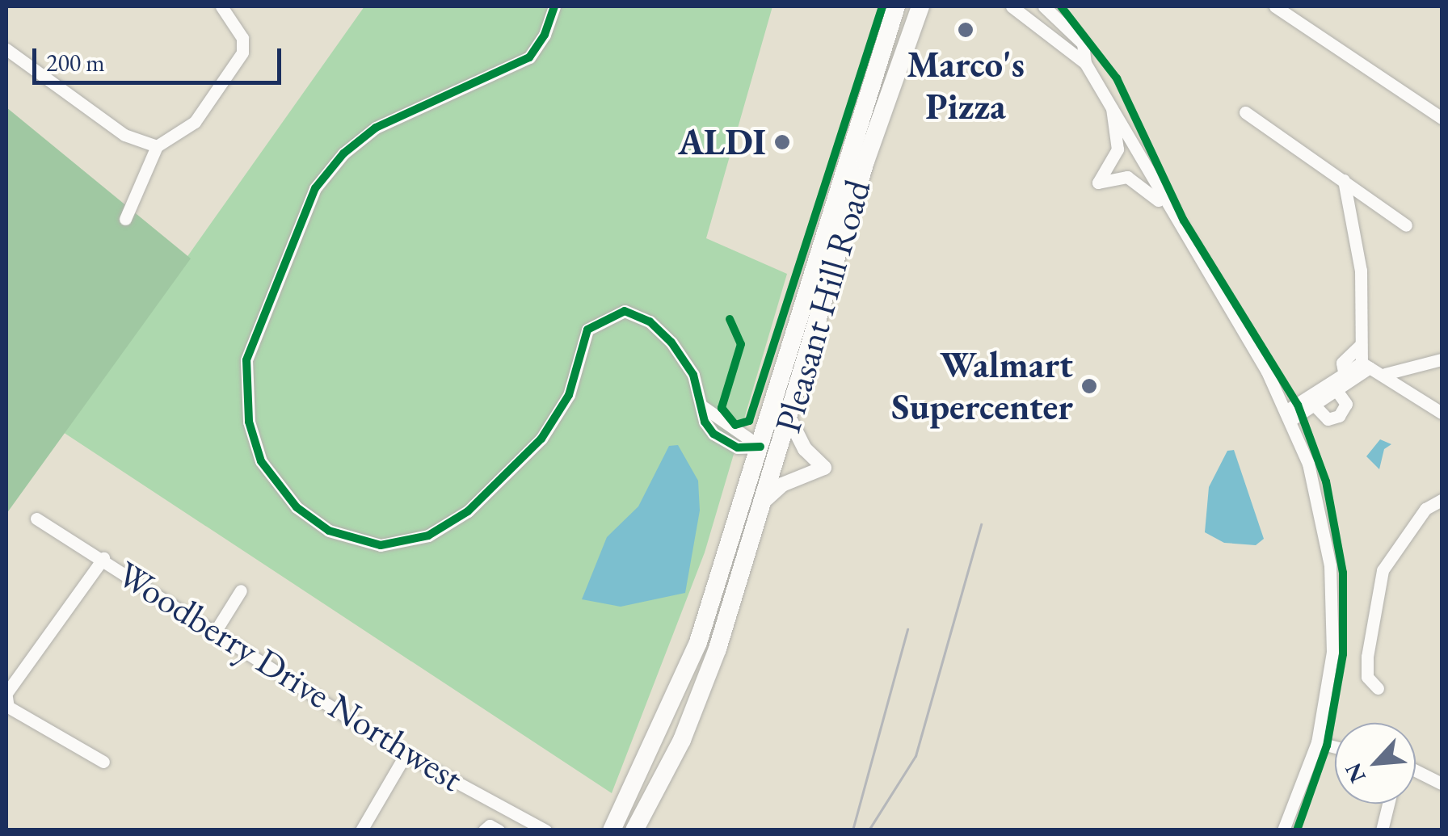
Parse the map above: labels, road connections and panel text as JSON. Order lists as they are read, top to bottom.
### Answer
{
  "streets": {
    "highway": ["Pleasant Hill Road"],
    "street": ["Woodberry Drive Northwest"]
  },
  "places": ["Marco's Pizza", "ALDI", "Walmart Supercenter"],
  "scale_bar": "200 m",
  "north": "bottom left"
}
